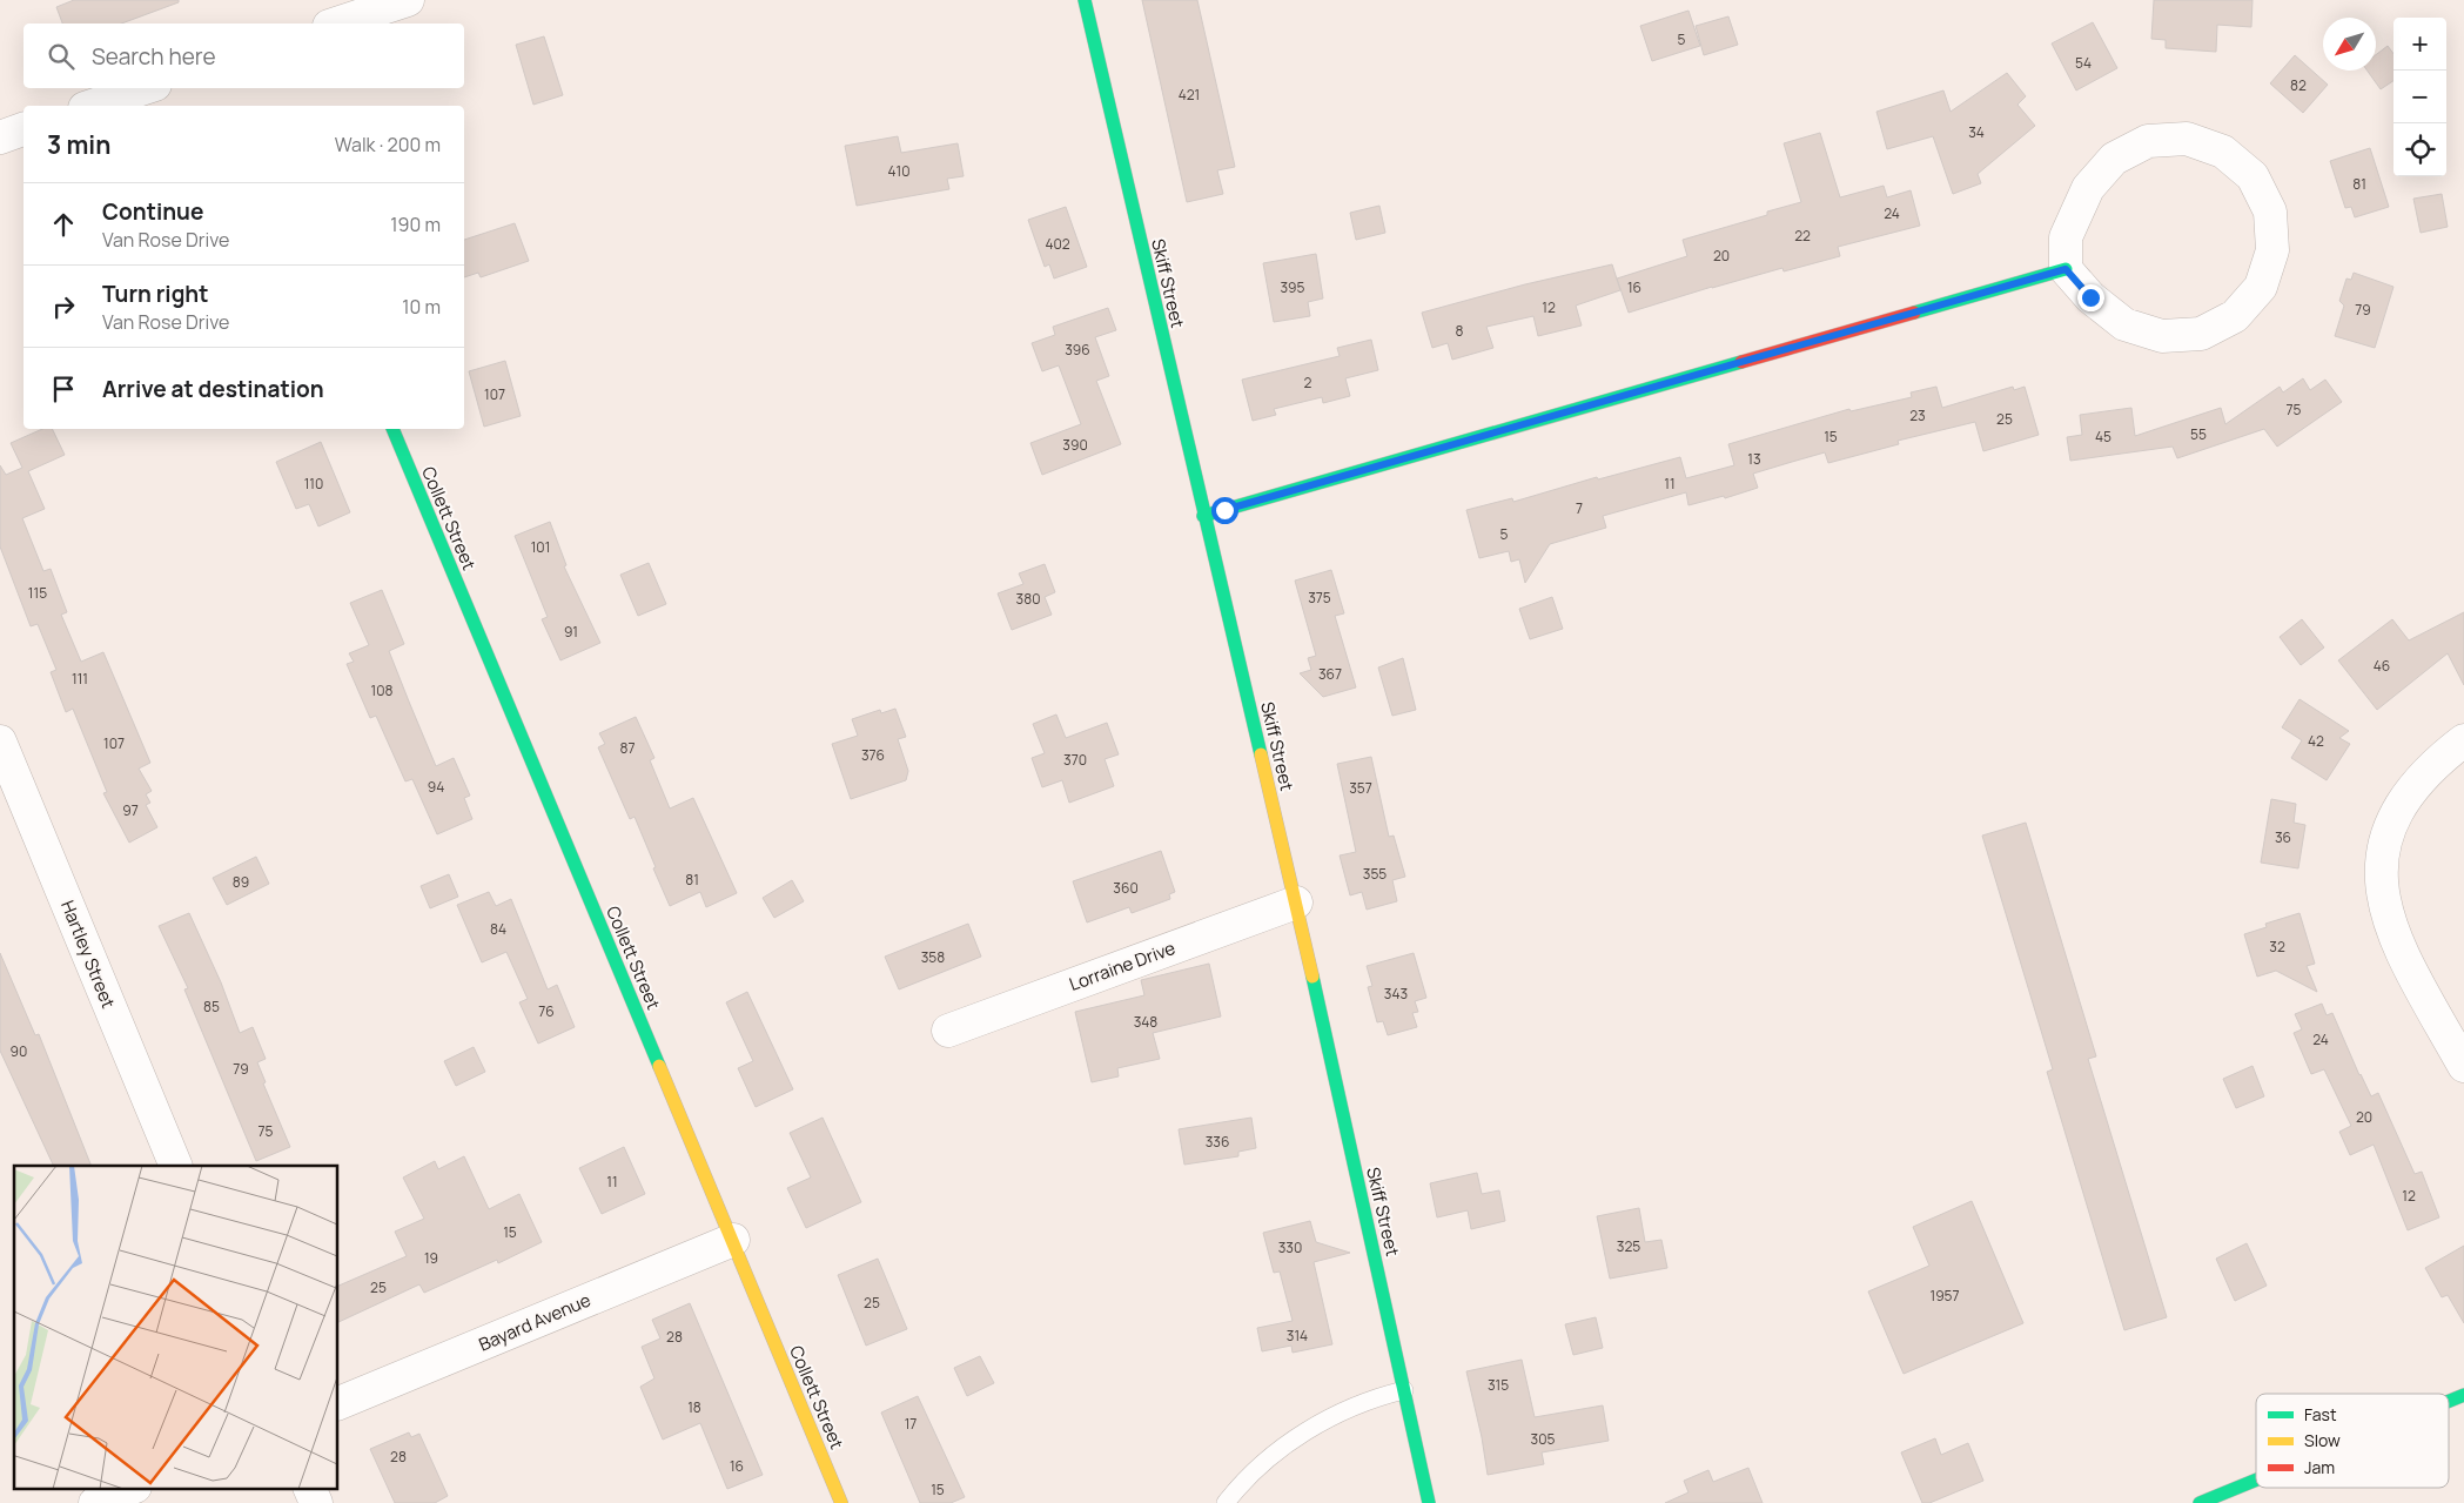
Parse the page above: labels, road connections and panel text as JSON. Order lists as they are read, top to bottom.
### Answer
{
  "streets": {
    "street": [
      "Skiff Street",
      "Collett Street",
      "Hartley Street",
      "Lorraine Drive",
      "Bayard Avenue"
    ]
  },
  "crossings": [
    ["Skiff Street", "Lorraine Drive"],
    ["Collett Street", "Bayard Avenue"]
  ],
  "house_numbers": [
    "5",
    "54",
    "82",
    "421",
    "34",
    "410",
    "81",
    "24",
    "22",
    "402",
    "20",
    "395",
    "16",
    "12",
    "79",
    "8",
    "396",
    "2",
    "107",
    "75",
    "23",
    "25",
    "55",
    "15",
    "45",
    "390",
    "13",
    "110",
    "11",
    "7",
    "5",
    "101",
    "115",
    "375",
    "380",
    "91",
    "46",
    "367",
    "111",
    "108",
    "42",
    "107",
    "87",
    "376",
    "370",
    "94",
    "357",
    "97",
    "36",
    "355",
    "81",
    "89",
    "360",
    "84",
    "32",
    "358",
    "343",
    "85",
    "76",
    "348",
    "24",
    "90",
    "79",
    "20",
    "75",
    "336",
    "11",
    "12",
    "15",
    "325",
    "330",
    "19",
    "25",
    "1957",
    "25",
    "314",
    "28",
    "315",
    "18",
    "17",
    "305",
    "28",
    "16",
    "15"
  ],
  "legend": ["Fast", "Slow", "Jam"],
  "north": "bottom left",
  "page": {
    "map_buttons": ["+", "−"],
    "search": "Search here",
    "heading": ["3 min", "Walk · 200 m"],
    "list": [
      ["Continue", "Van Rose Drive", "190 m"],
      ["Turn right", "Van Rose Drive", "10 m"],
      "Arrive at destination"
    ]
  }
}
